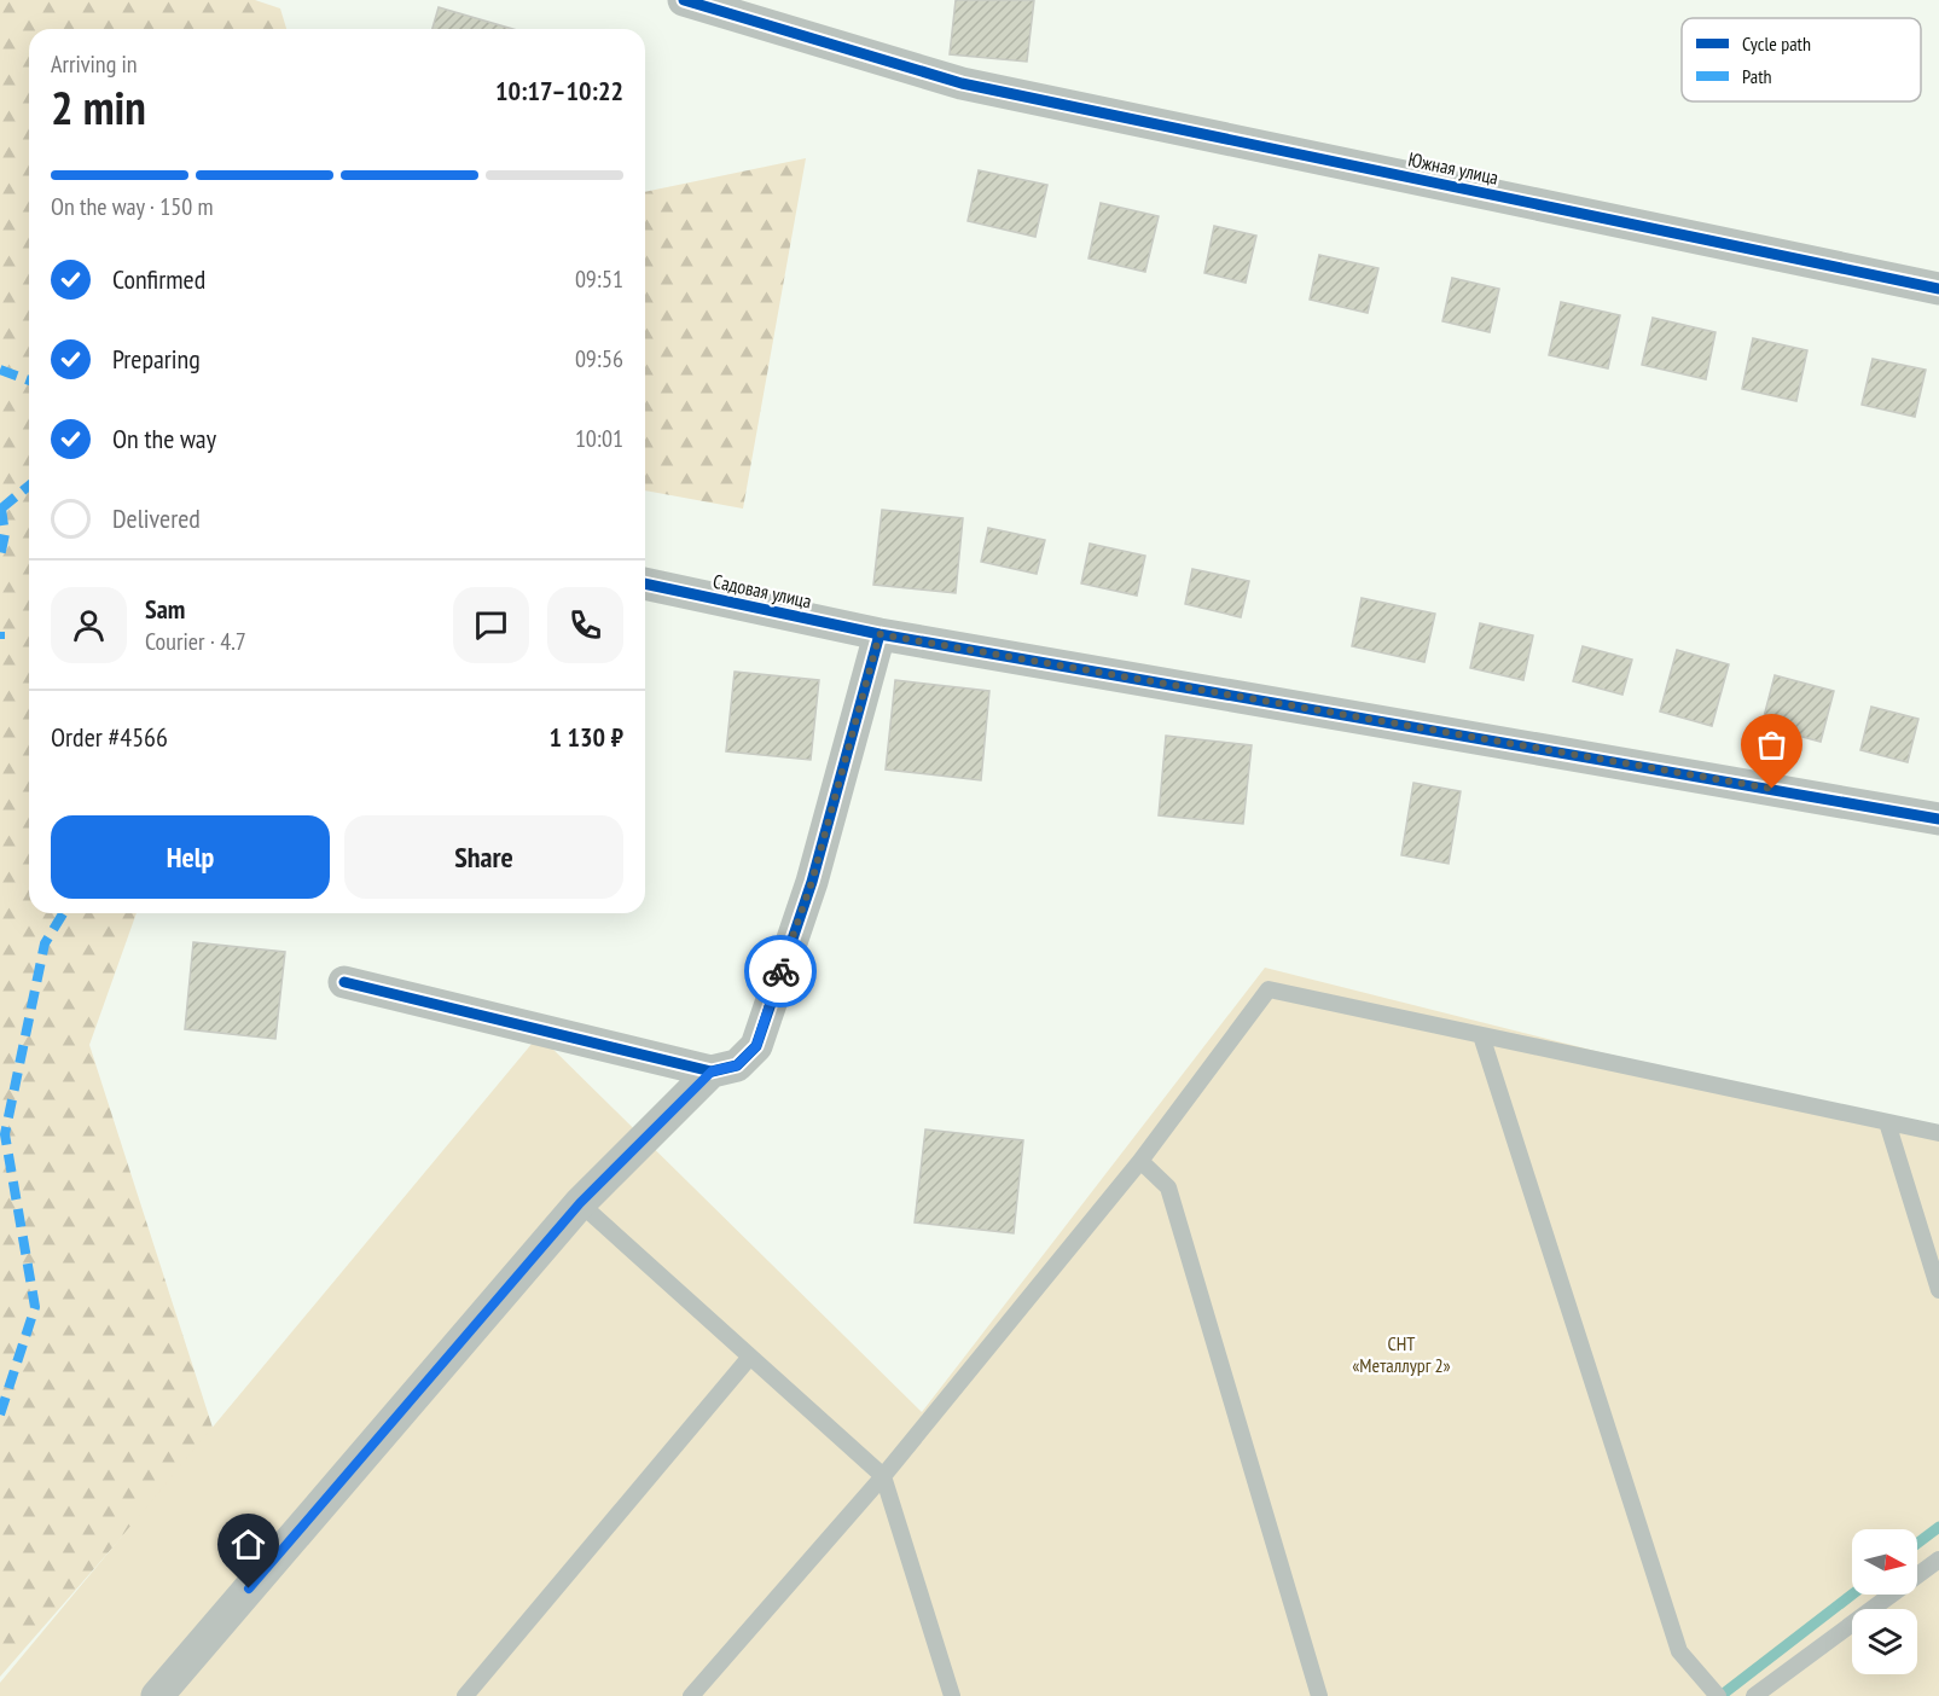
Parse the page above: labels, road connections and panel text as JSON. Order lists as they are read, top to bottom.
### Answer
{
  "streets": {
    "street": ["Южная улица", "Садовая улица"]
  },
  "parks": ["СНТ «Металлург 2»"],
  "legend": ["Cycle path", "Path"],
  "north": "right",
  "page": {
    "heading": ["2 min", "Arriving in", "10:17–10:22"],
    "panel": [
      "Sam",
      "Courier · 4.7",
      "Order #4566",
      "1 130 ₽"
    ],
    "bar": "On the way · 150 m",
    "list": [
      ["Confirmed", "09:51"],
      ["Preparing", "09:56"],
      ["On the way", "10:01"],
      "Delivered"
    ],
    "buttons": ["Help", "Share"]
  }
}
